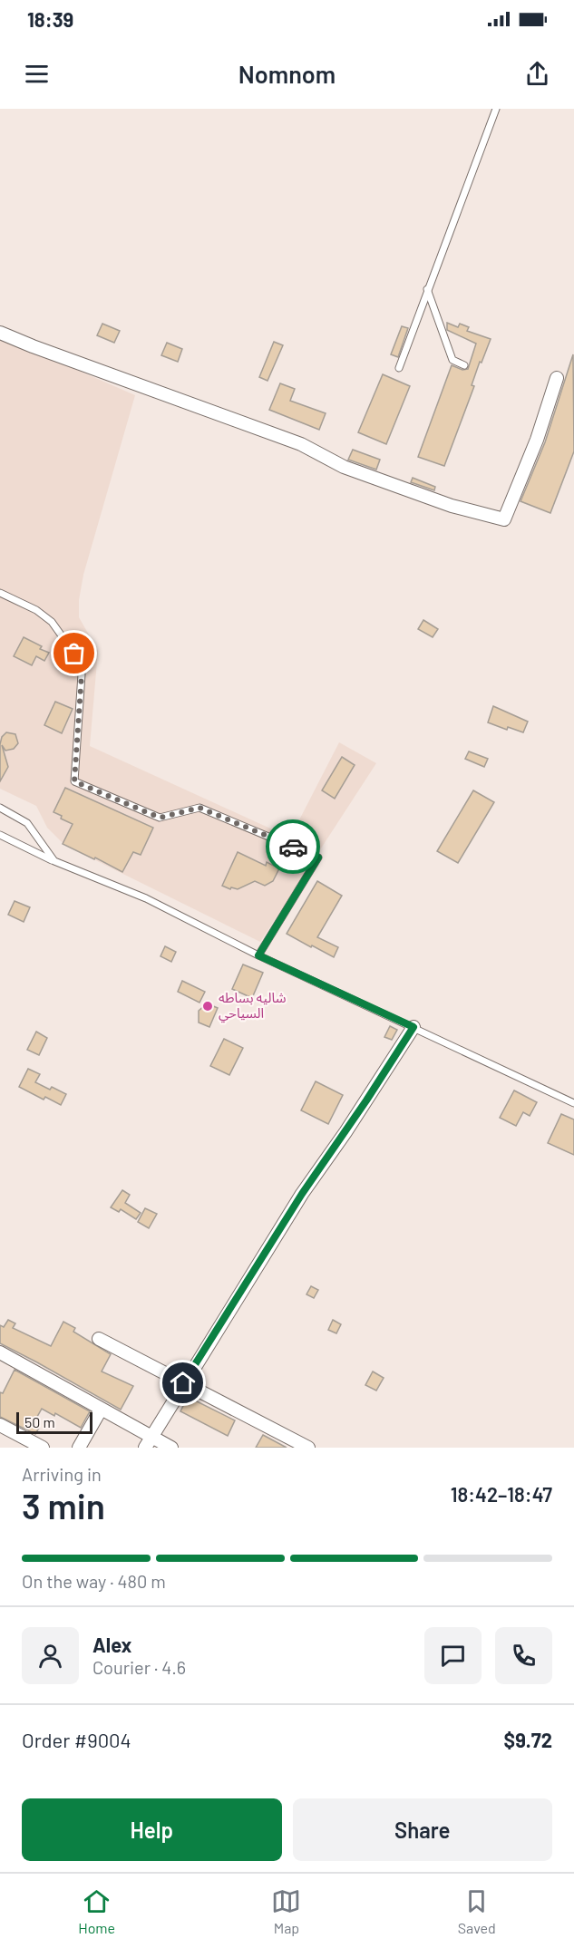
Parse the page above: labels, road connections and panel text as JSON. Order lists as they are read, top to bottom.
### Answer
{
  "places": ["شاليه بساطه السياحي"],
  "scale_bar": "50 m",
  "page": {
    "status": "18:39",
    "header": "Nomnom",
    "scale": "50 m",
    "heading": ["3 min", "Arriving in", "18:42–18:47"],
    "panel": [
      "Alex",
      "Courier · 4.6",
      "Order #9004",
      "$9.72"
    ],
    "bar": "On the way · 480 m",
    "buttons": ["Help", "Share"],
    "tabs": ["Home", "Map", "Saved"]
  }
}
